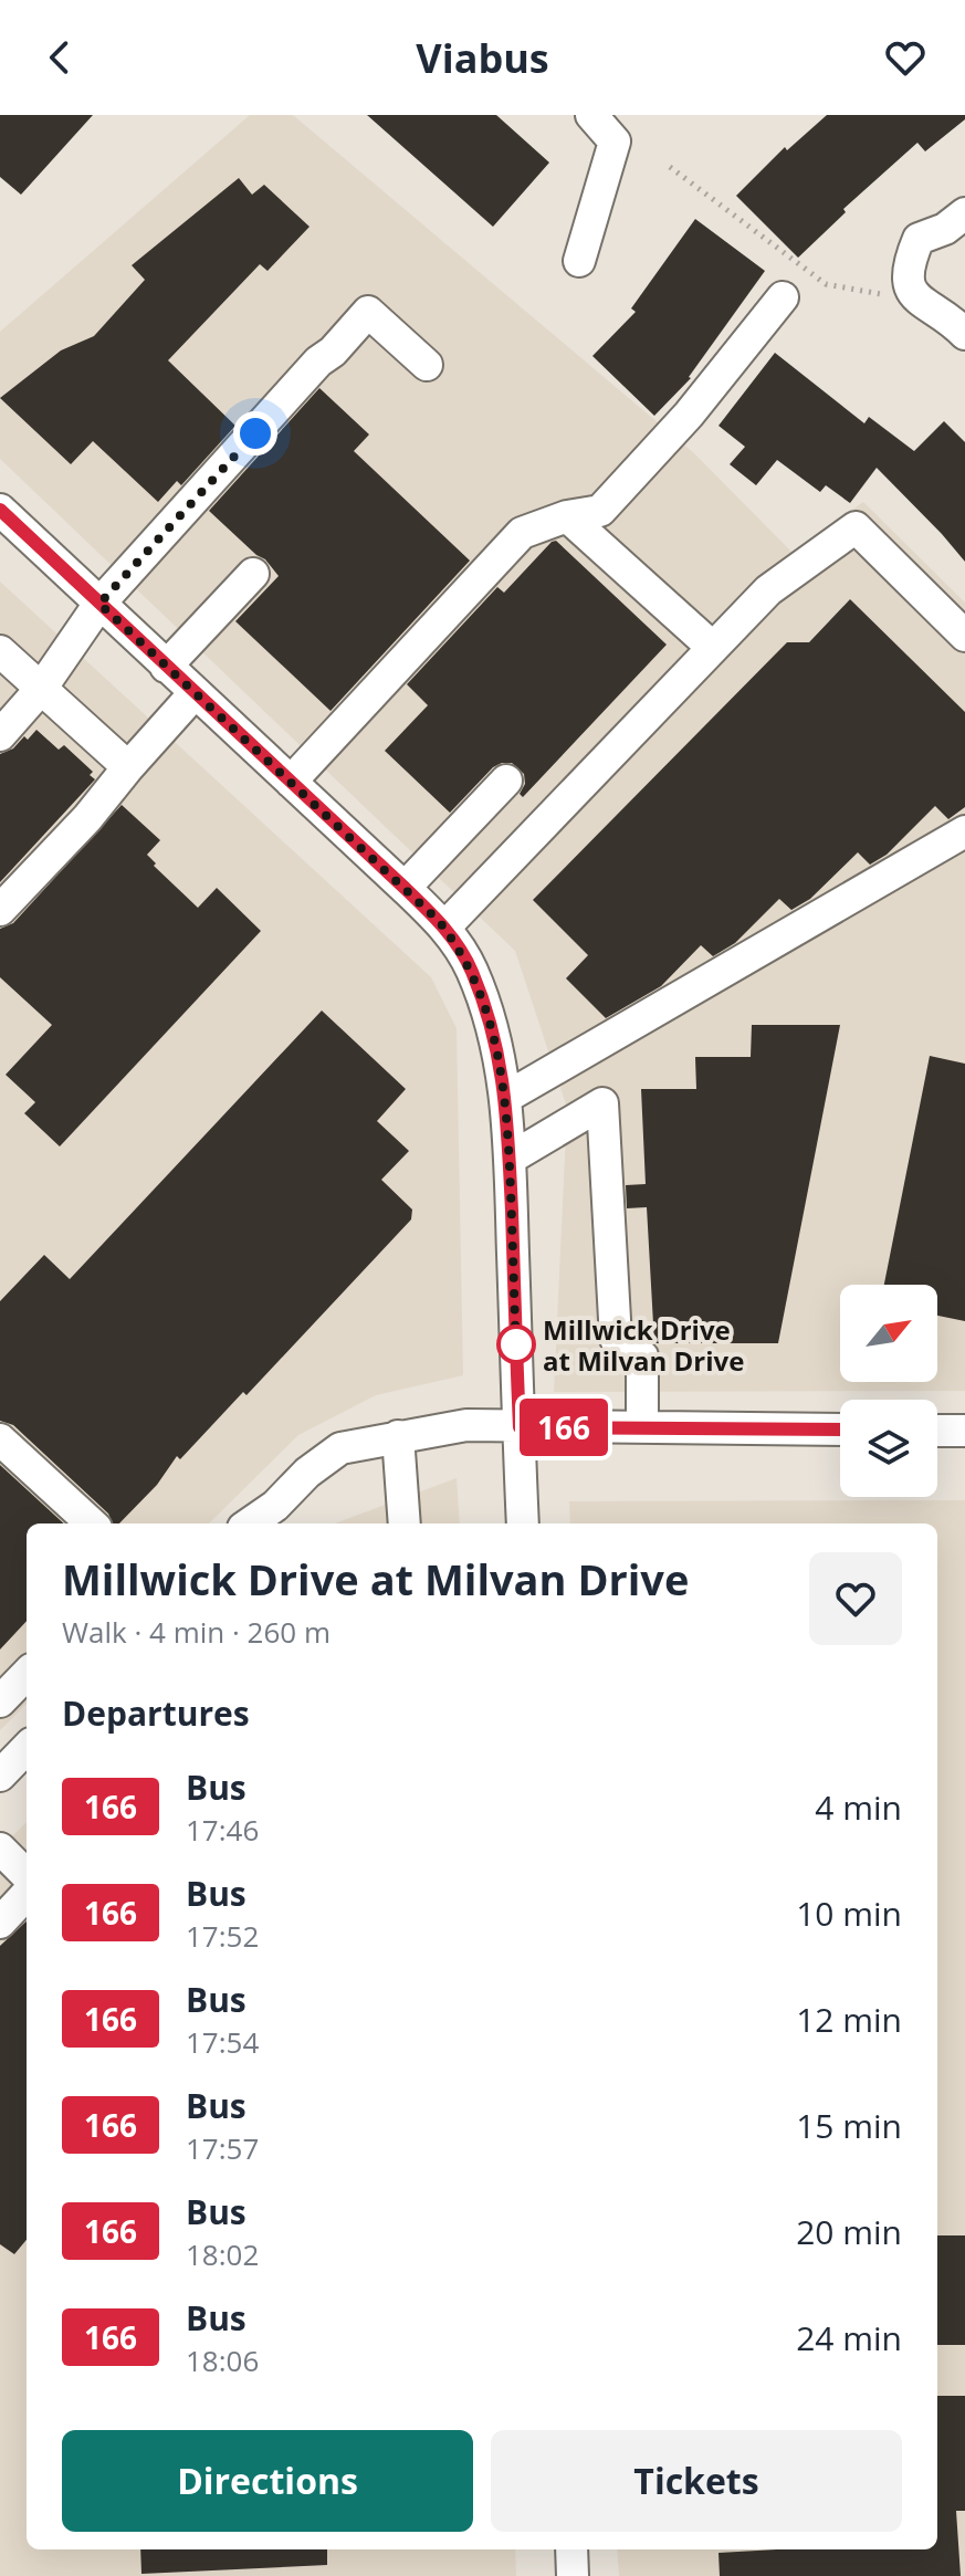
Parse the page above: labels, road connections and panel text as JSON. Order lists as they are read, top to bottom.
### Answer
{
  "places": ["Millwick Drive at Milvan Drive"],
  "lines": ["bus line 166"],
  "north": "top right",
  "page": {
    "header": "Viabus",
    "on_map": "166",
    "heading": [
      ["Millwick Drive at Milvan Drive", "Walk · 4 min · 260 m"],
      "Departures"
    ],
    "list": [
      {
        "mark": "166",
        "name": "Bus",
        "note": "17:46",
        "value": "4 min"
      },
      {
        "mark": "166",
        "name": "Bus",
        "note": "17:52",
        "value": "10 min"
      },
      {
        "mark": "166",
        "name": "Bus",
        "note": "17:54",
        "value": "12 min"
      },
      {
        "mark": "166",
        "name": "Bus",
        "note": "17:57",
        "value": "15 min"
      },
      {
        "mark": "166",
        "name": "Bus",
        "note": "18:02",
        "value": "20 min"
      },
      {
        "mark": "166",
        "name": "Bus",
        "note": "18:06",
        "value": "24 min"
      }
    ],
    "buttons": ["Directions", "Tickets"]
  }
}
